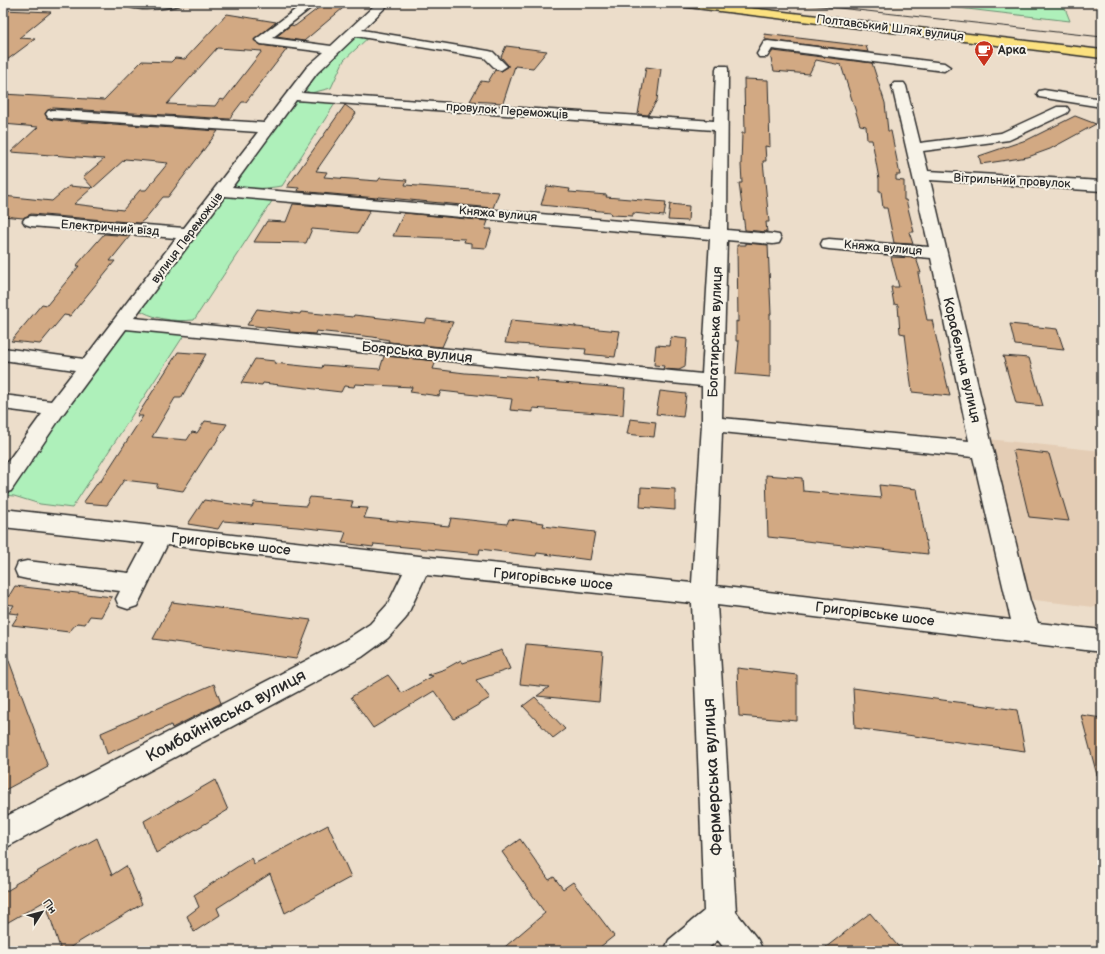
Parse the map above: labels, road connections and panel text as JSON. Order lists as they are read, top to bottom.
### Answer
{
  "streets": {
    "main road": ["Полтавський Шлях вулиця"],
    "street": [
      "провулок Переможців",
      "Вітрильний провулок",
      "Княжа вулиця",
      "Електричний вїзд",
      "вулиця Переможців",
      "Богатирська вулиця",
      "Боярська вулиця",
      "Корабельна вулиця",
      "Григорівське шосе",
      "Комбайнівська вулиця",
      "Фермерська вулиця"
    ]
  },
  "crossings": [
    ["провулок Переможців", "вулиця Переможців"],
    ["провулок Переможців", "Богатирська вулиця"],
    ["Вітрильний провулок", "Корабельна вулиця"],
    ["Княжа вулиця", "вулиця Переможців"],
    ["Княжа вулиця", "Богатирська вулиця"],
    ["Княжа вулиця", "Корабельна вулиця"],
    ["Електричний вїзд", "вулиця Переможців"],
    ["вулиця Переможців", "Боярська вулиця"],
    ["Богатирська вулиця", "Боярська вулиця"],
    ["Богатирська вулиця", "Григорівське шосе"],
    ["Богатирська вулиця", "Фермерська вулиця"],
    ["Корабельна вулиця", "Григорівське шосе"],
    ["Григорівське шосе", "Комбайнівська вулиця"],
    ["Григорівське шосе", "Фермерська вулиця"]
  ],
  "places": {
    "cafe": ["Арка"]
  },
  "north": "top right"
}
